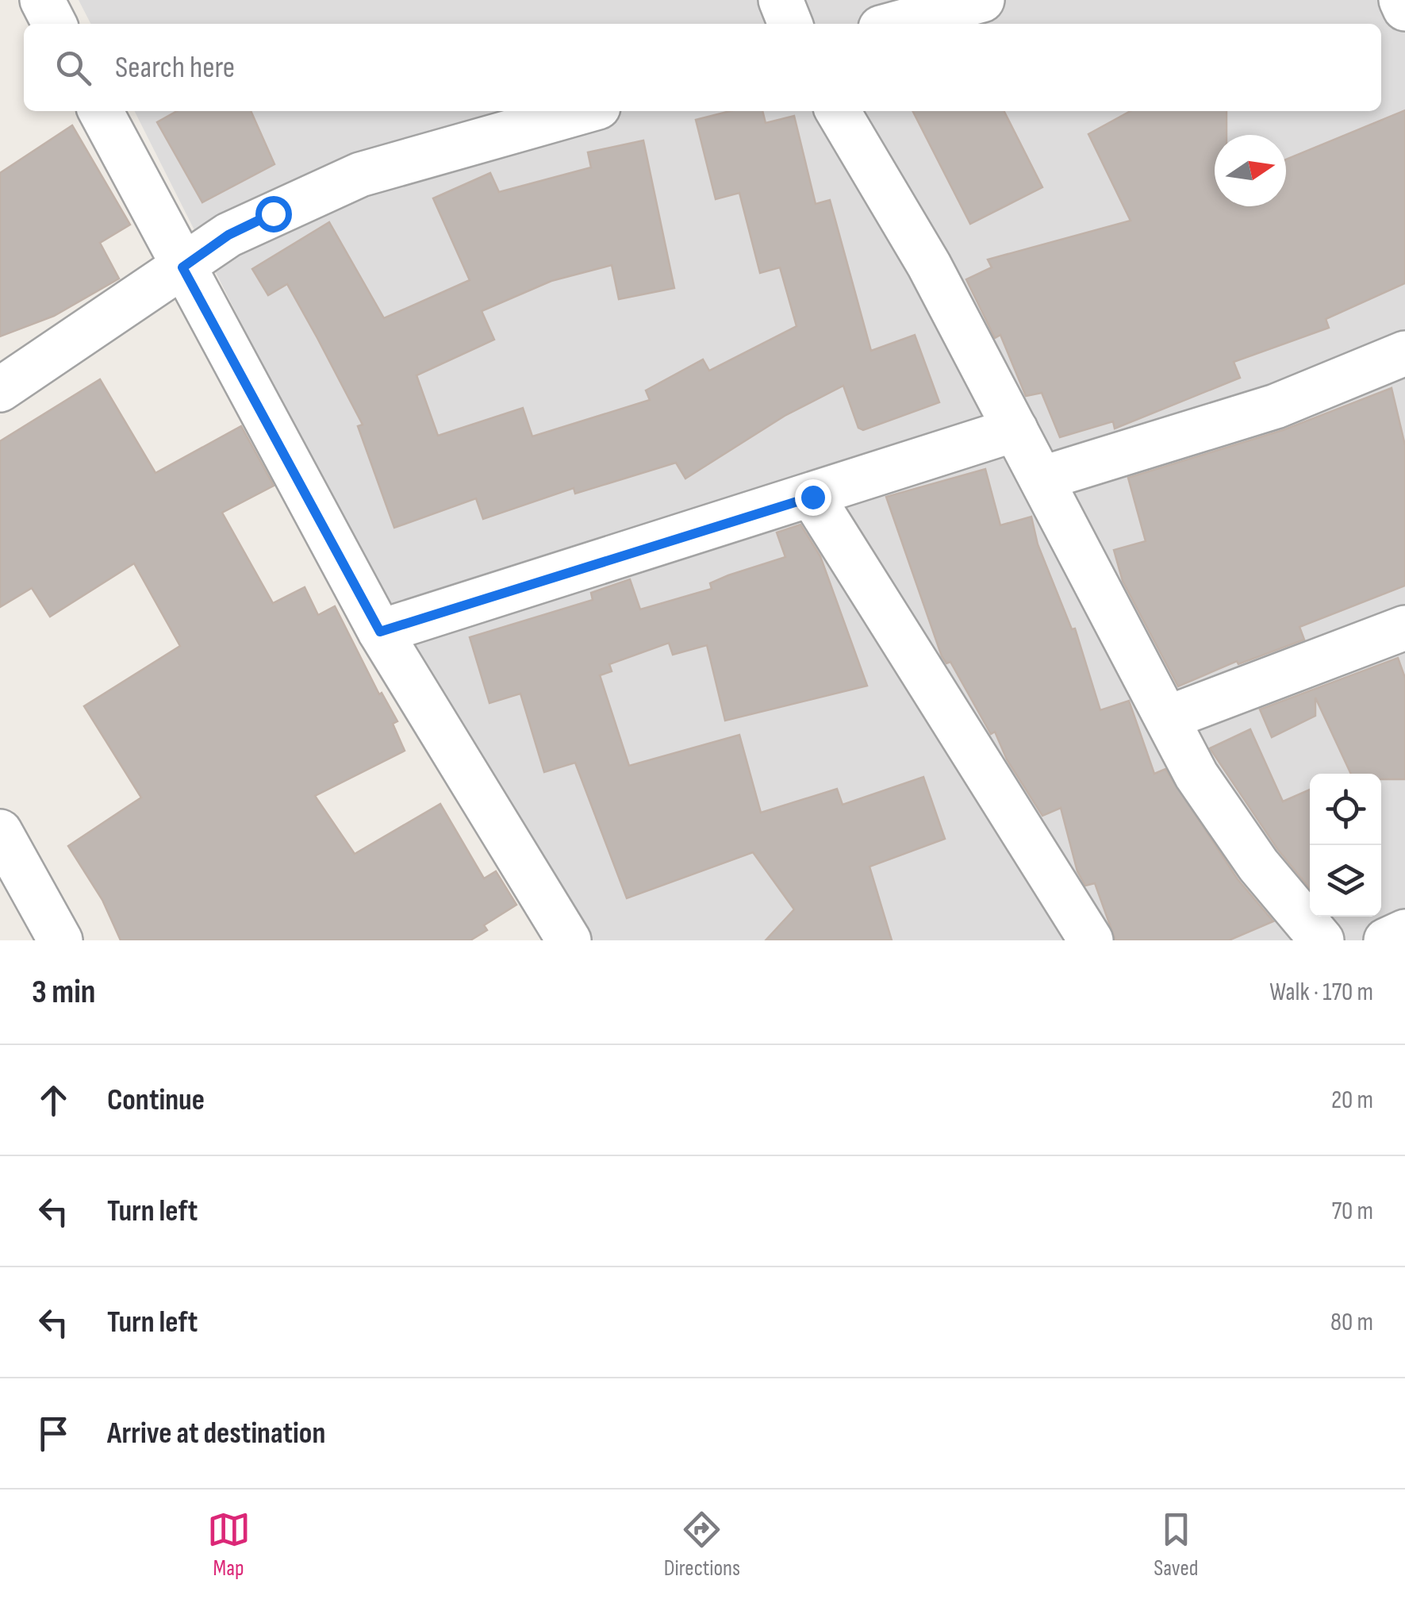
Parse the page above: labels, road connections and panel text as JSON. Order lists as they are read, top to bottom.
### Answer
{
  "north": "right",
  "page": {
    "search": "Search here",
    "heading": ["3 min", "Walk · 170 m"],
    "list": [
      ["Continue", "20 m"],
      ["Turn left", "70 m"],
      ["Turn left", "80 m"],
      "Arrive at destination"
    ],
    "nav": ["Map", "Directions", "Saved"]
  }
}
